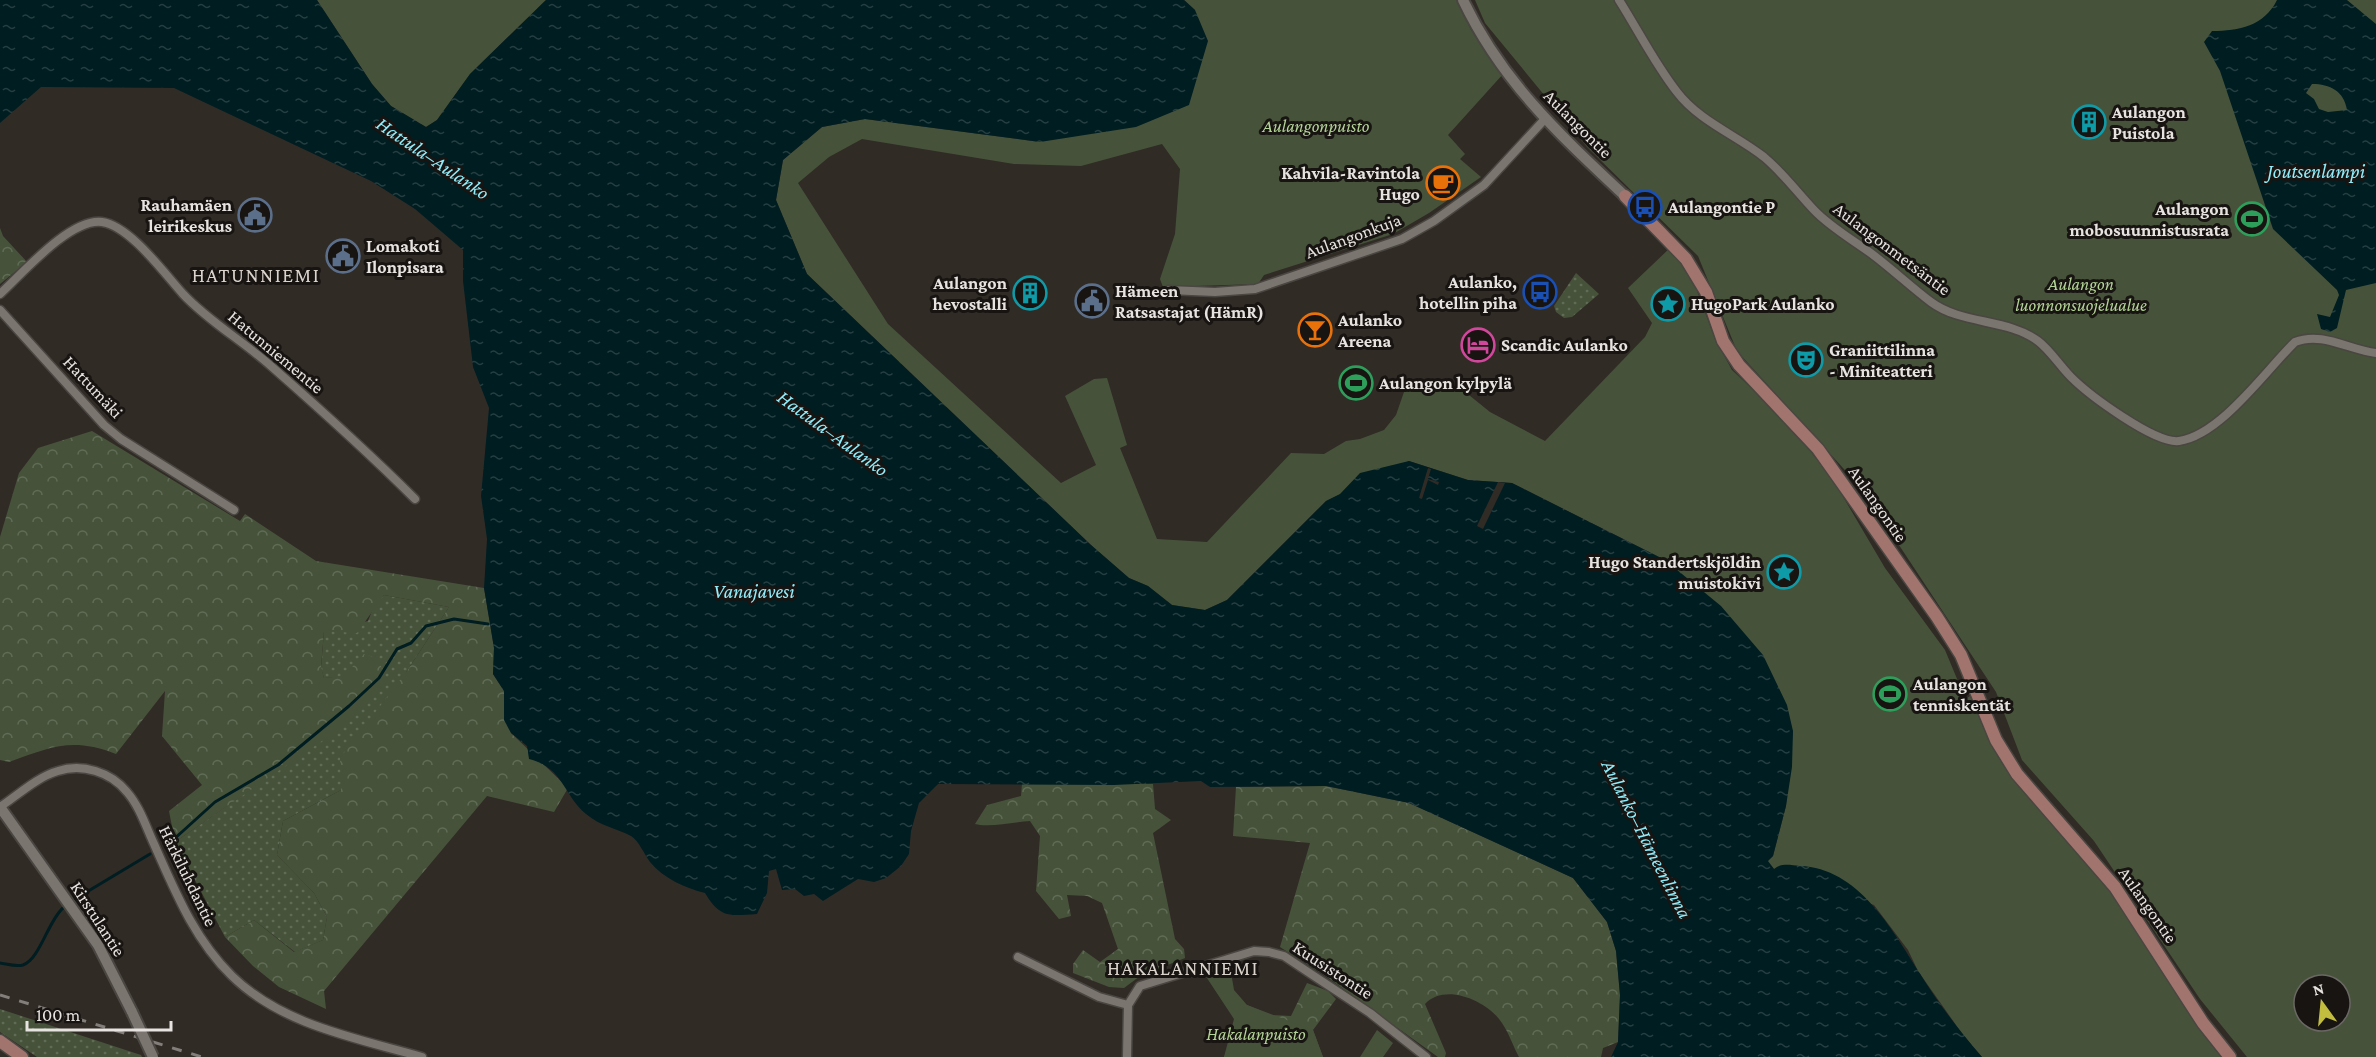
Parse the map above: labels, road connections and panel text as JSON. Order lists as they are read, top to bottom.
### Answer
{
  "streets": {
    "main road": ["Aulangontie"],
    "street": [
      "Aulangonkuja",
      "Aulangonmetsäntie",
      "Hatunniementie",
      "Hattumäki",
      "Härkiluhdantie",
      "Kirstulantie",
      "Kuusistontie"
    ]
  },
  "crossings": [
    ["Aulangontie", "Aulangonkuja"],
    ["Härkiluhdantie", "Kirstulantie"]
  ],
  "districts": ["HATUNNIEMI", "HAKALANNIEMI"],
  "water": [
    "Hattula–Aulanko",
    "Joutsenlampi",
    "Vanajavesi",
    "Aulanko–Hämeenlinna"
  ],
  "parks": ["Aulangonpuisto", "Aulangon luonnonsuojelualue", "Hakalanpuisto"],
  "places": {
    "building": ["Aulangon Puistola", "Aulangon hevostalli"],
    "cafe": ["Kahvila-Ravintola Hugo"],
    "bus stop": ["Aulangontie P", "Aulanko, hotellin piha"],
    "public building": ["Rauhamäen leirikeskus", "Lomakoti Ilonpisara", "Hämeen Ratsastajat (HämR)"],
    "sports": ["Aulangon mobosuunnistusrata", "Aulangon kylpylä", "Aulangon tenniskentät"],
    "place": ["HugoPark Aulanko", "Hugo Standertskjöldin muistokivi"],
    "bar": ["Aulanko Areena"],
    "hotel": ["Scandic Aulanko"],
    "theatre": ["Graniittilinna - Miniteatteri"]
  },
  "scale_bar": "100 m",
  "north": "top"
}
